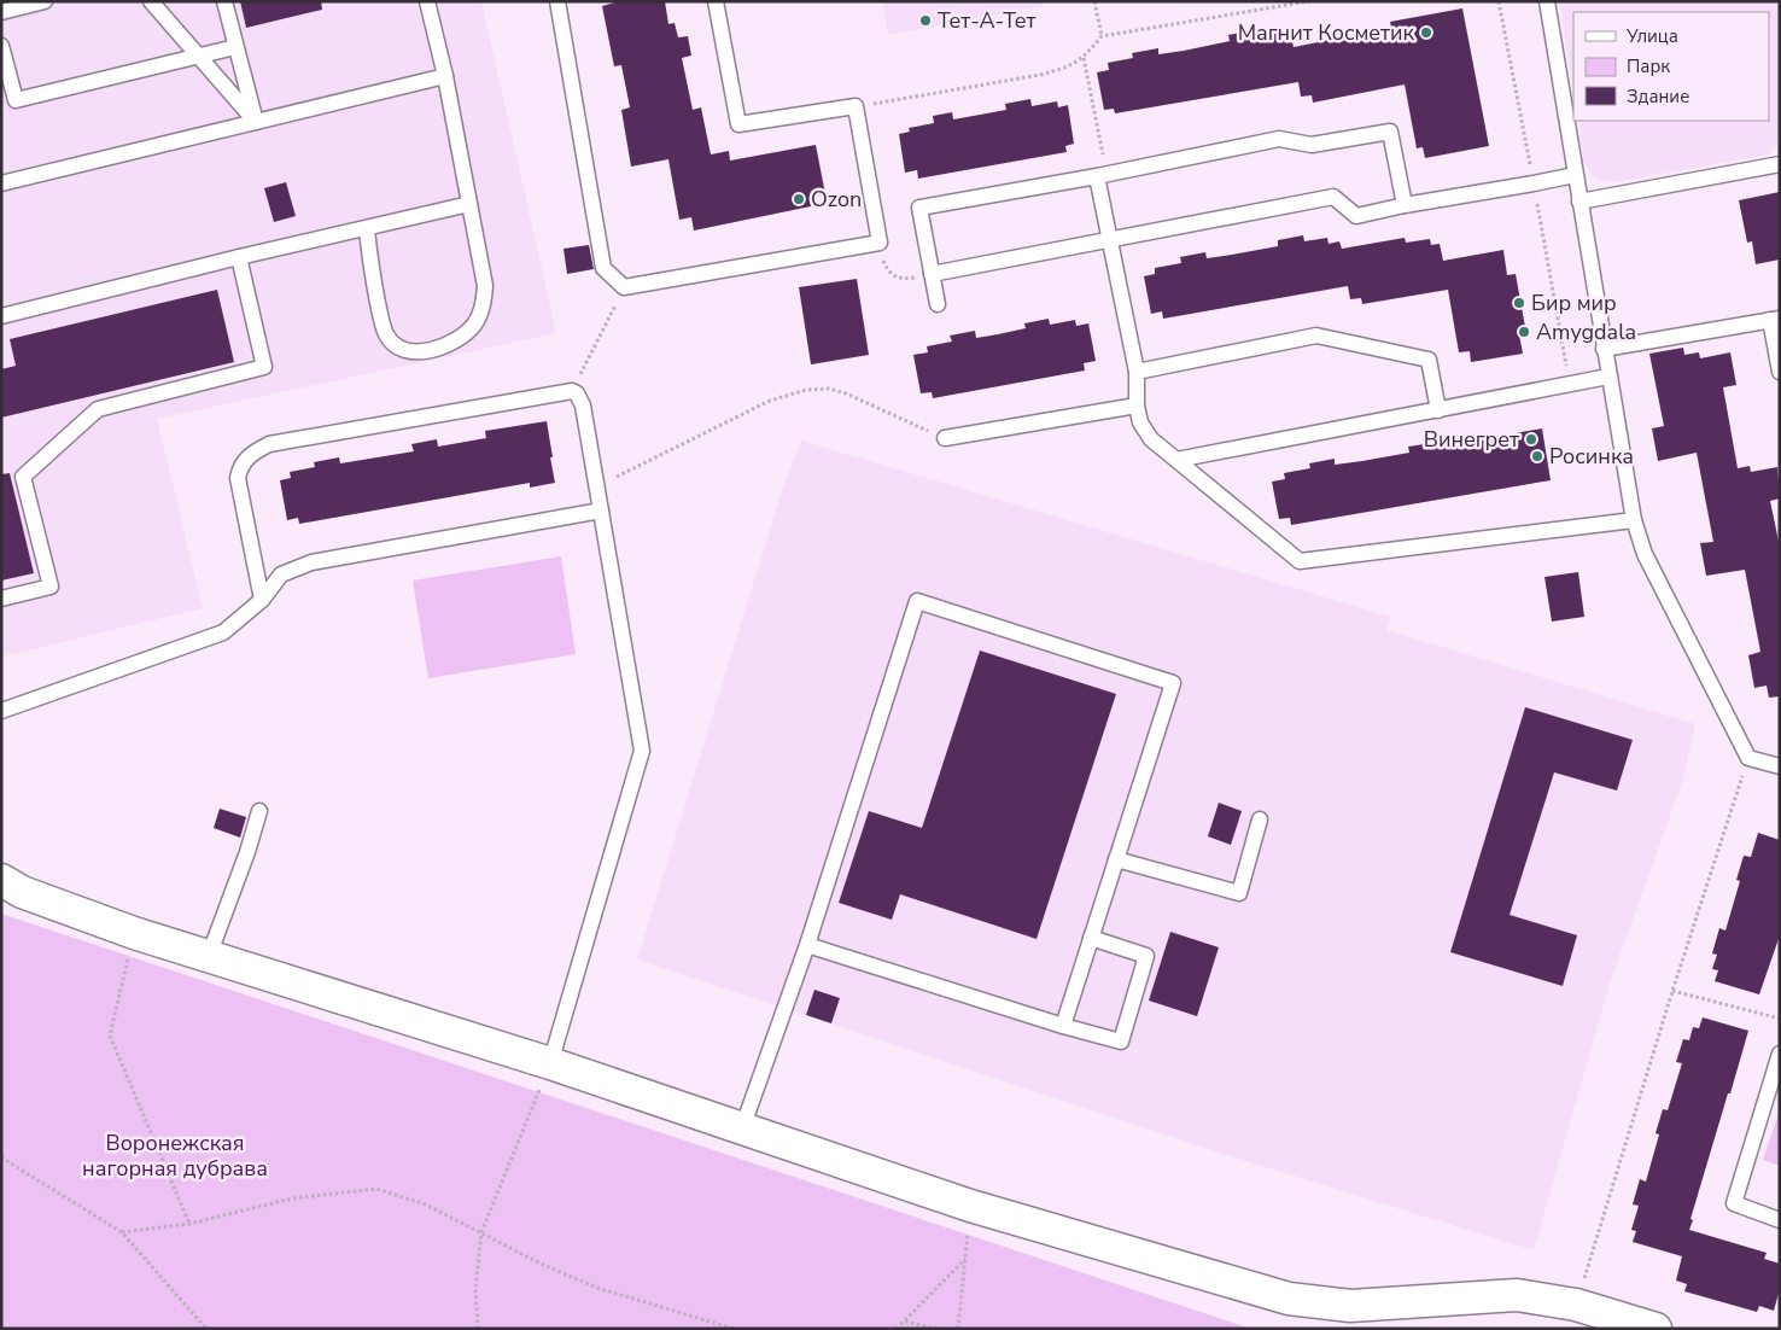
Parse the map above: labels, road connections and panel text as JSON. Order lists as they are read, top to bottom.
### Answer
{
  "parks": ["Воронежская нагорная дубрава"],
  "places": [
    "Тет-А-Тет",
    "Магнит Косметик",
    "Ozon",
    "Бир мир",
    "Amygdala",
    "Винегрет",
    "Росинка"
  ],
  "legend": ["Улица", "Парк", "Здание"]
}
